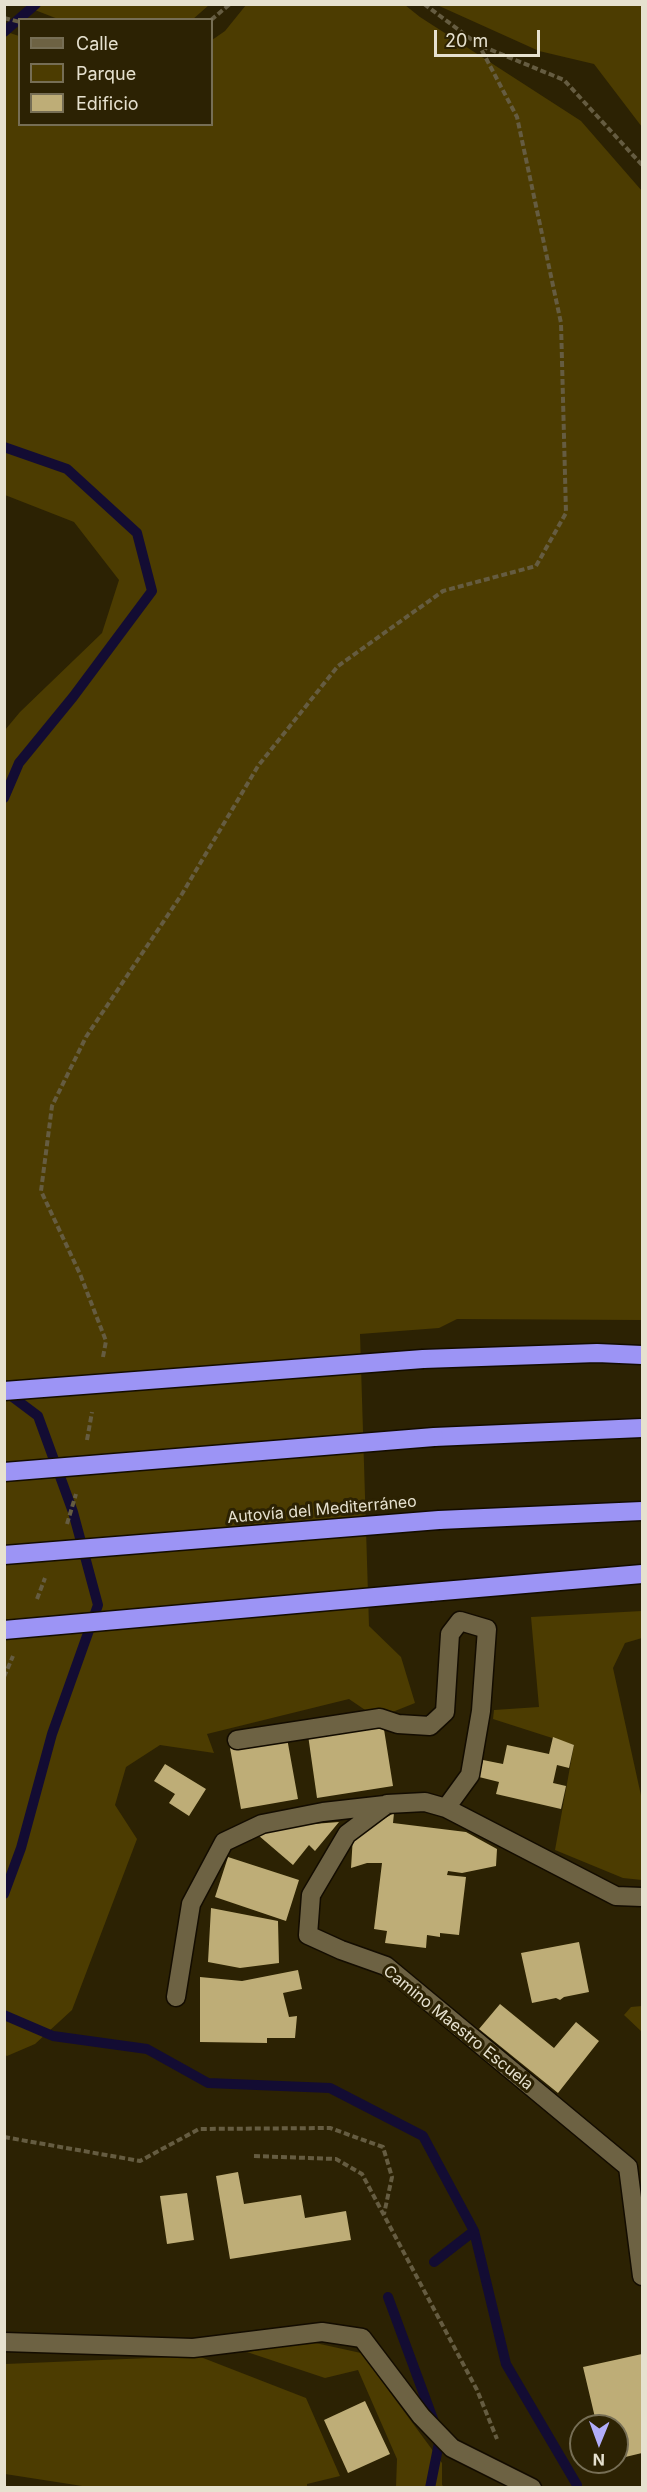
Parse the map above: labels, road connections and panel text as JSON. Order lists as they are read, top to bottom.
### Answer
{
  "streets": {
    "highway": ["Autovía del Mediterráneo"],
    "street": ["Camino Maestro Escuela"]
  },
  "legend": ["Calle", "Parque", "Edificio"],
  "scale_bar": "20 m",
  "north": "bottom"
}
